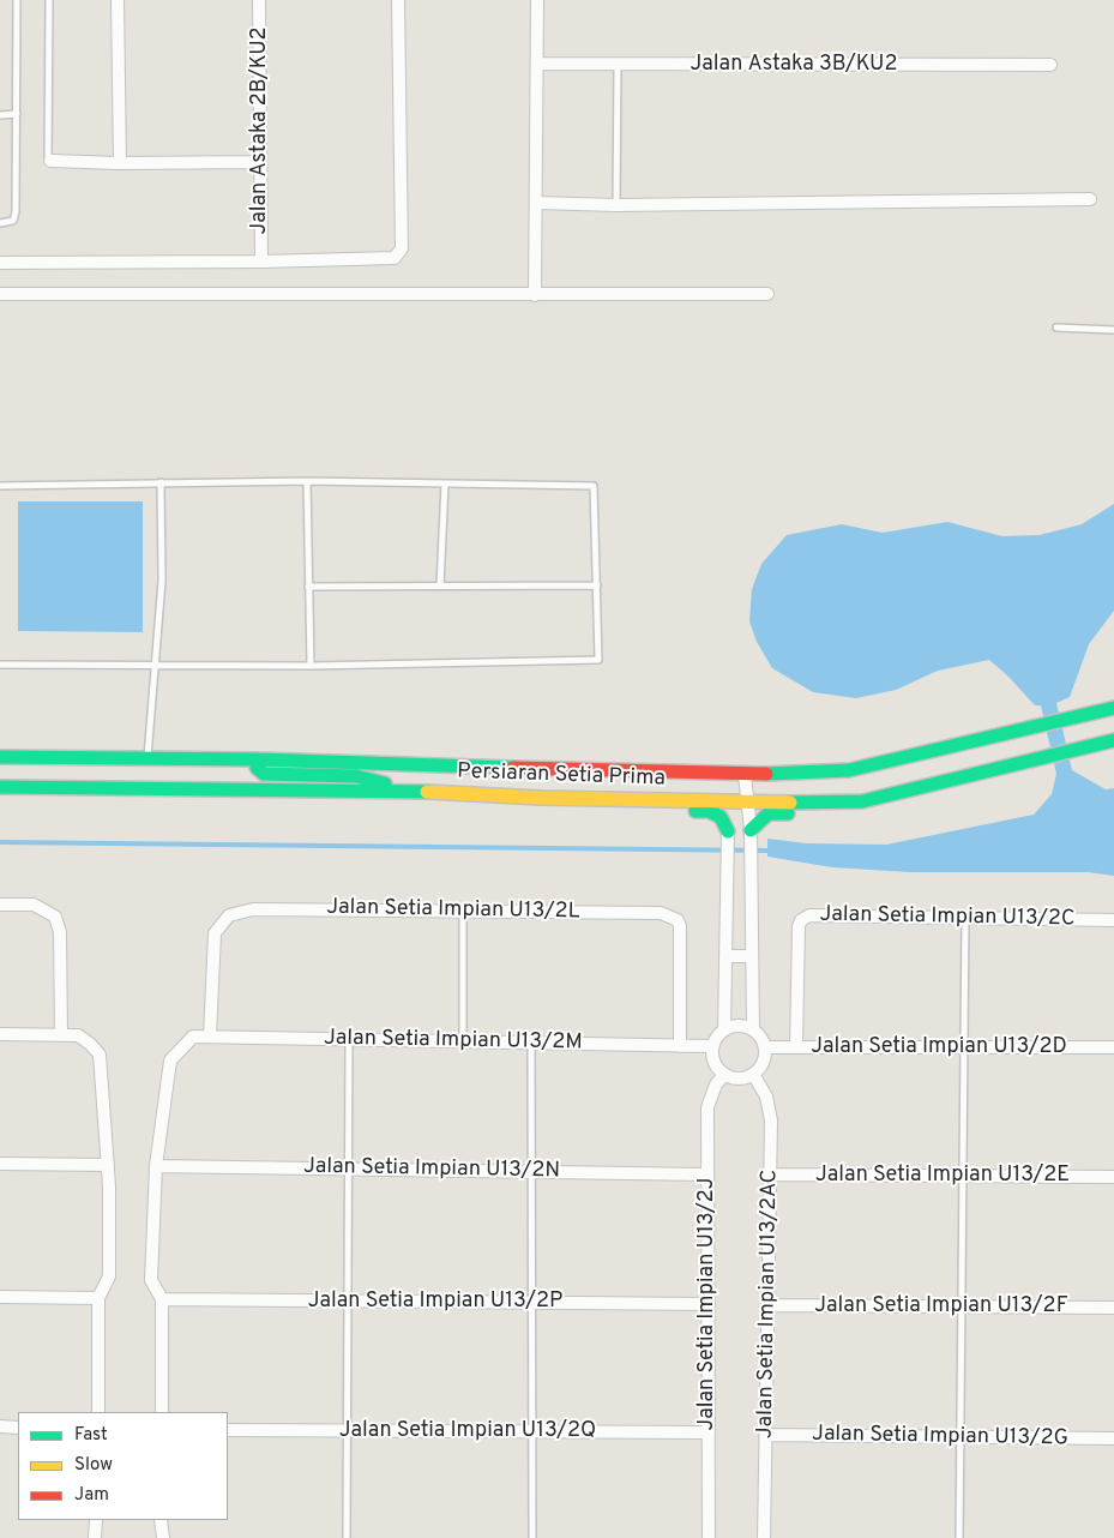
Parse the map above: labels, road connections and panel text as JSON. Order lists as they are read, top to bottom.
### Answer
{
  "streets": {
    "street": [
      "Jalan Astaka 3B/KU2",
      "Jalan Astaka 2B/KU2",
      "Persiaran Setia Prima",
      "Jalan Setia Impian U13/2L",
      "Jalan Setia Impian U13/2C",
      "Jalan Setia Impian U13/2M",
      "Jalan Setia Impian U13/2D",
      "Jalan Setia Impian U13/2N",
      "Jalan Setia Impian U13/2E",
      "Jalan Setia Impian U13/2P",
      "Jalan Setia Impian U13/2J",
      "Jalan Setia Impian U13/2AC",
      "Jalan Setia Impian U13/2F",
      "Jalan Setia Impian U13/2Q",
      "Jalan Setia Impian U13/2G"
    ]
  },
  "crossings": [
    ["Jalan Setia Impian U13/2L", "Jalan Setia Impian U13/2M"],
    ["Jalan Setia Impian U13/2C", "Jalan Setia Impian U13/2D"],
    ["Jalan Setia Impian U13/2M", "Jalan Setia Impian U13/2D"],
    ["Jalan Setia Impian U13/2M", "Jalan Setia Impian U13/2N"],
    ["Jalan Setia Impian U13/2M", "Jalan Setia Impian U13/2J"],
    ["Jalan Setia Impian U13/2M", "Jalan Setia Impian U13/2AC"],
    ["Jalan Setia Impian U13/2D", "Jalan Setia Impian U13/2J"],
    ["Jalan Setia Impian U13/2D", "Jalan Setia Impian U13/2AC"],
    ["Jalan Setia Impian U13/2N", "Jalan Setia Impian U13/2J"],
    ["Jalan Setia Impian U13/2E", "Jalan Setia Impian U13/2AC"],
    ["Jalan Setia Impian U13/2P", "Jalan Setia Impian U13/2J"],
    ["Jalan Setia Impian U13/2J", "Jalan Setia Impian U13/2AC"],
    ["Jalan Setia Impian U13/2J", "Jalan Setia Impian U13/2Q"],
    ["Jalan Setia Impian U13/2AC", "Jalan Setia Impian U13/2F"],
    ["Jalan Setia Impian U13/2AC", "Jalan Setia Impian U13/2G"]
  ],
  "legend": ["Fast", "Slow", "Jam"]
}
